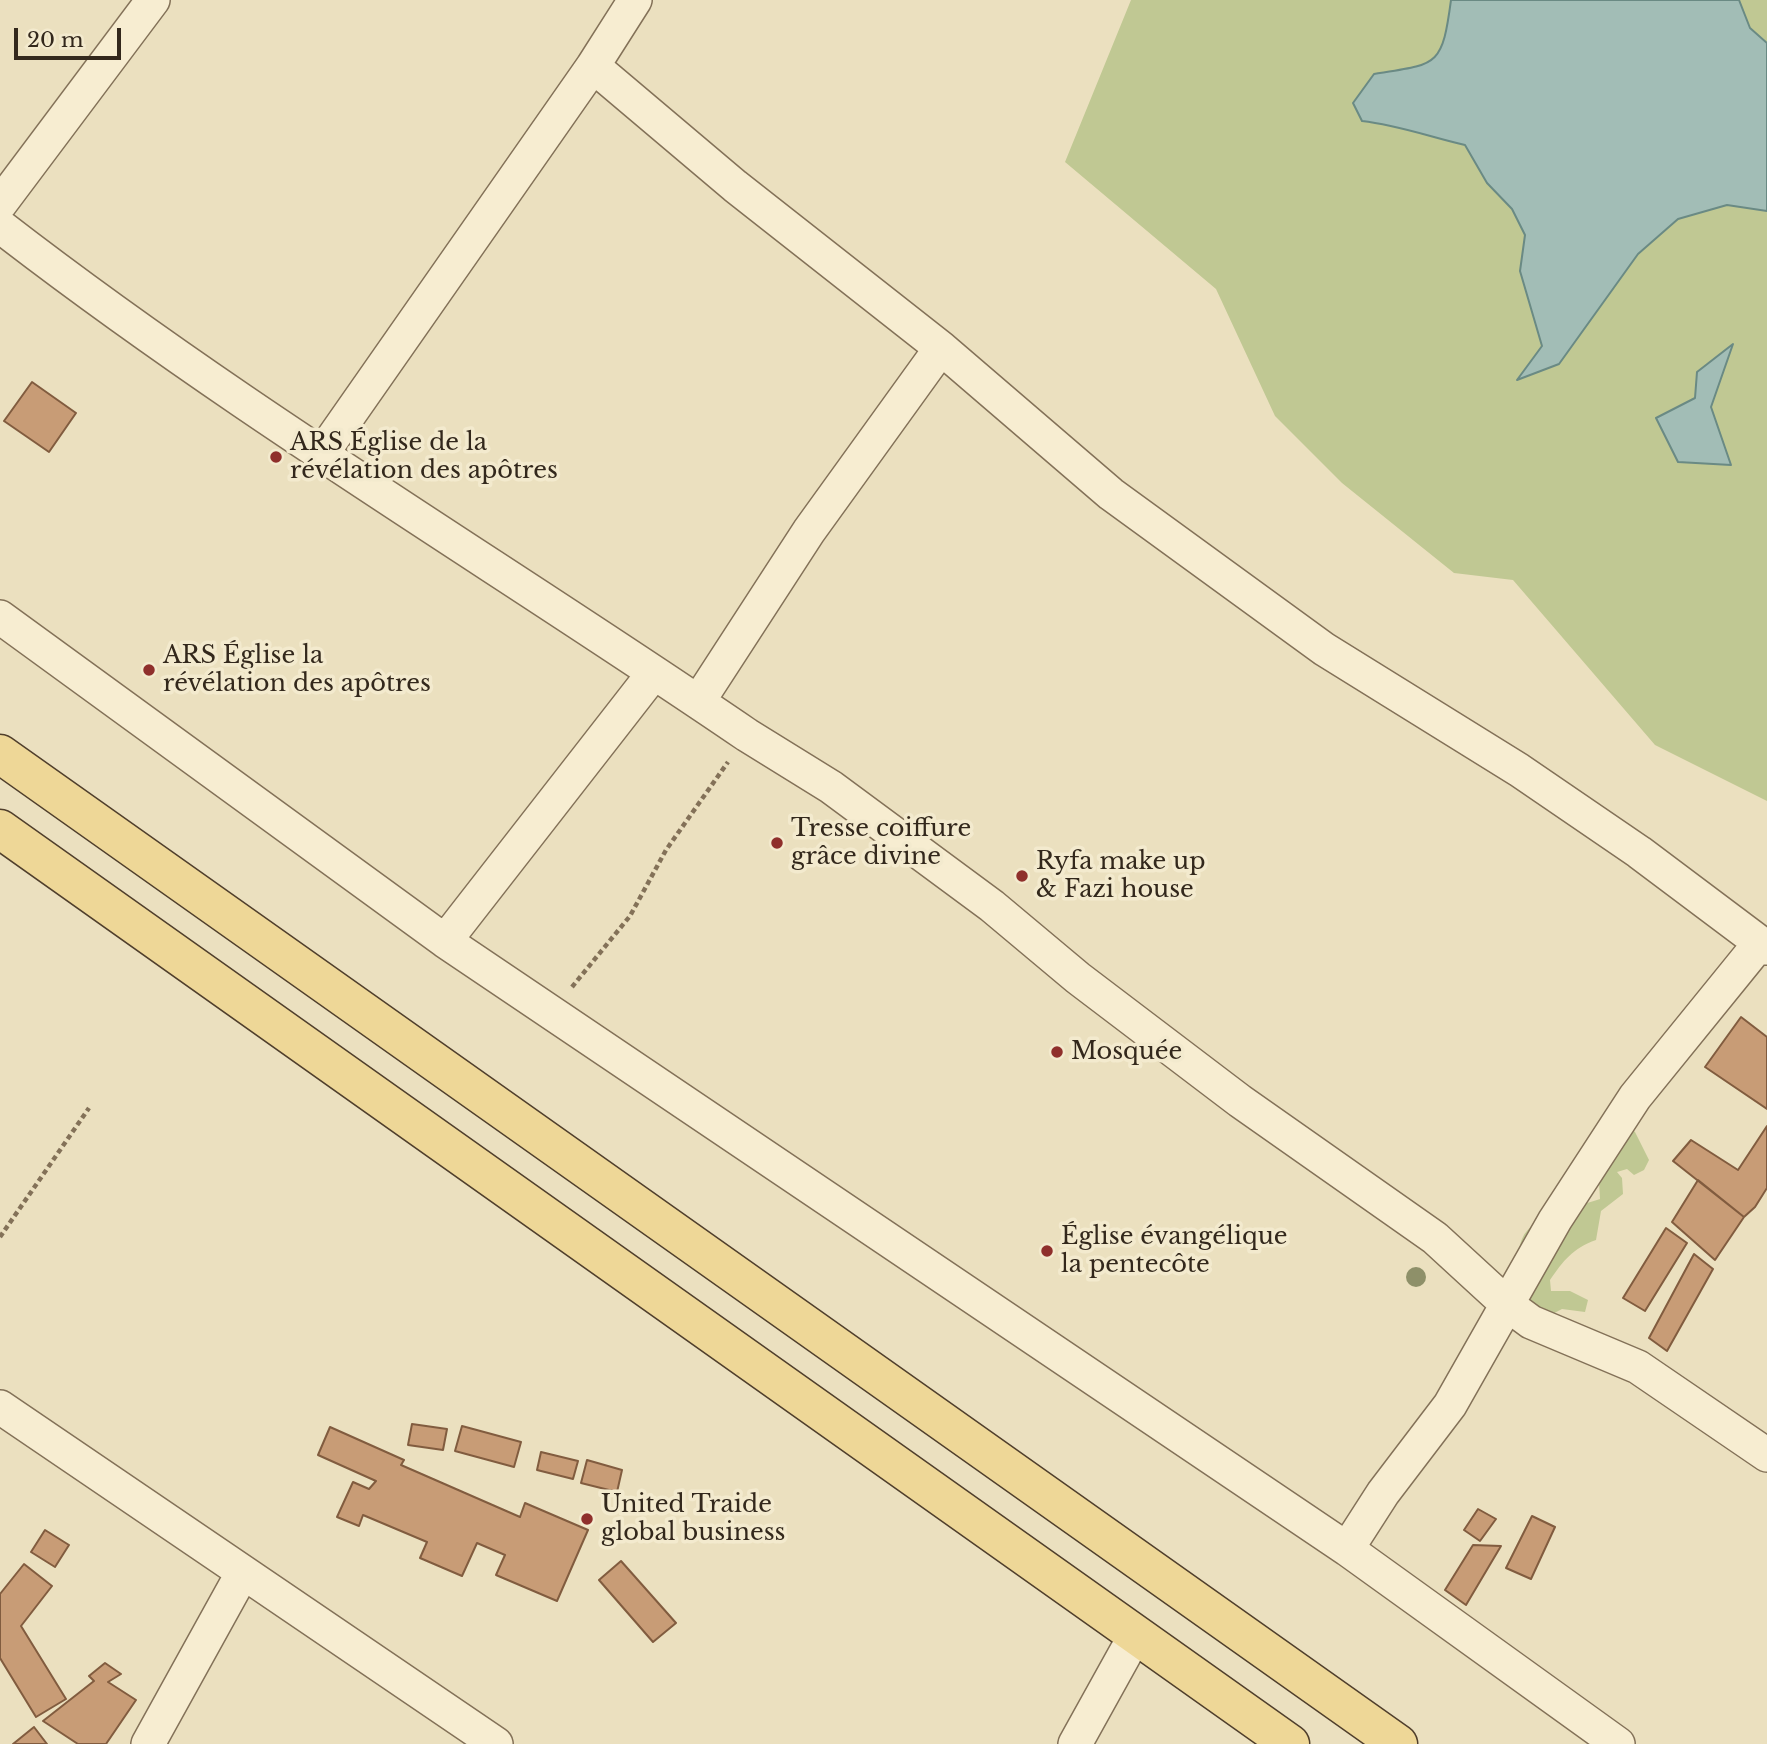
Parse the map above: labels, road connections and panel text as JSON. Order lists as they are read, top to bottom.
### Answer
{
  "places": [
    "ARS Église de la révélation des apôtres",
    "ARS Église la révélation des apôtres",
    "Tresse coiffure grâce divine",
    "Ryfa make up & Fazi house",
    "Mosquée",
    "Église évangélique la pentecôte",
    "United Traide global business"
  ],
  "scale_bar": "20 m"
}
